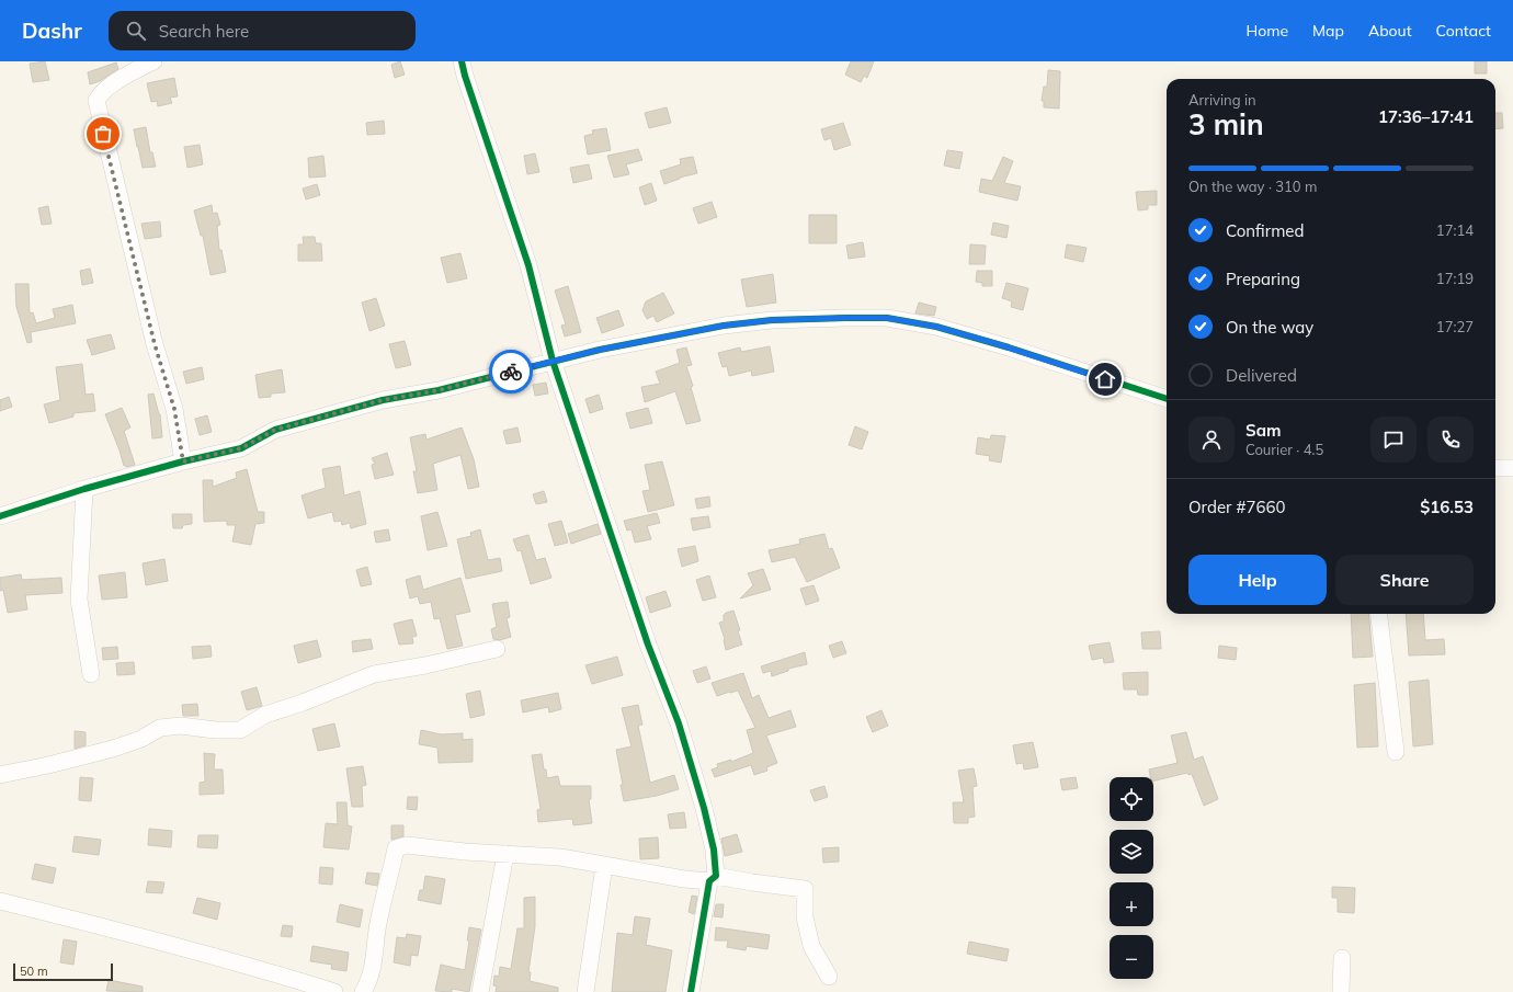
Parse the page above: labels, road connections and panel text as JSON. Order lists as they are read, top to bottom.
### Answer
{
  "scale_bar": "50 m",
  "page": {
    "header": "Dashr",
    "search": "Search here",
    "nav": [
      "Home",
      "Map",
      "About",
      "Contact"
    ],
    "heading": ["3 min", "Arriving in", "17:36–17:41"],
    "panel": [
      "Sam",
      "Courier · 4.5",
      "Order #7660",
      "$16.53"
    ],
    "bar": "On the way · 310 m",
    "list": [
      ["Confirmed", "17:14"],
      ["Preparing", "17:19"],
      ["On the way", "17:27"],
      "Delivered"
    ],
    "buttons": ["Help", "Share"],
    "map_buttons": ["+", "−"],
    "scale": "50 m"
  }
}
